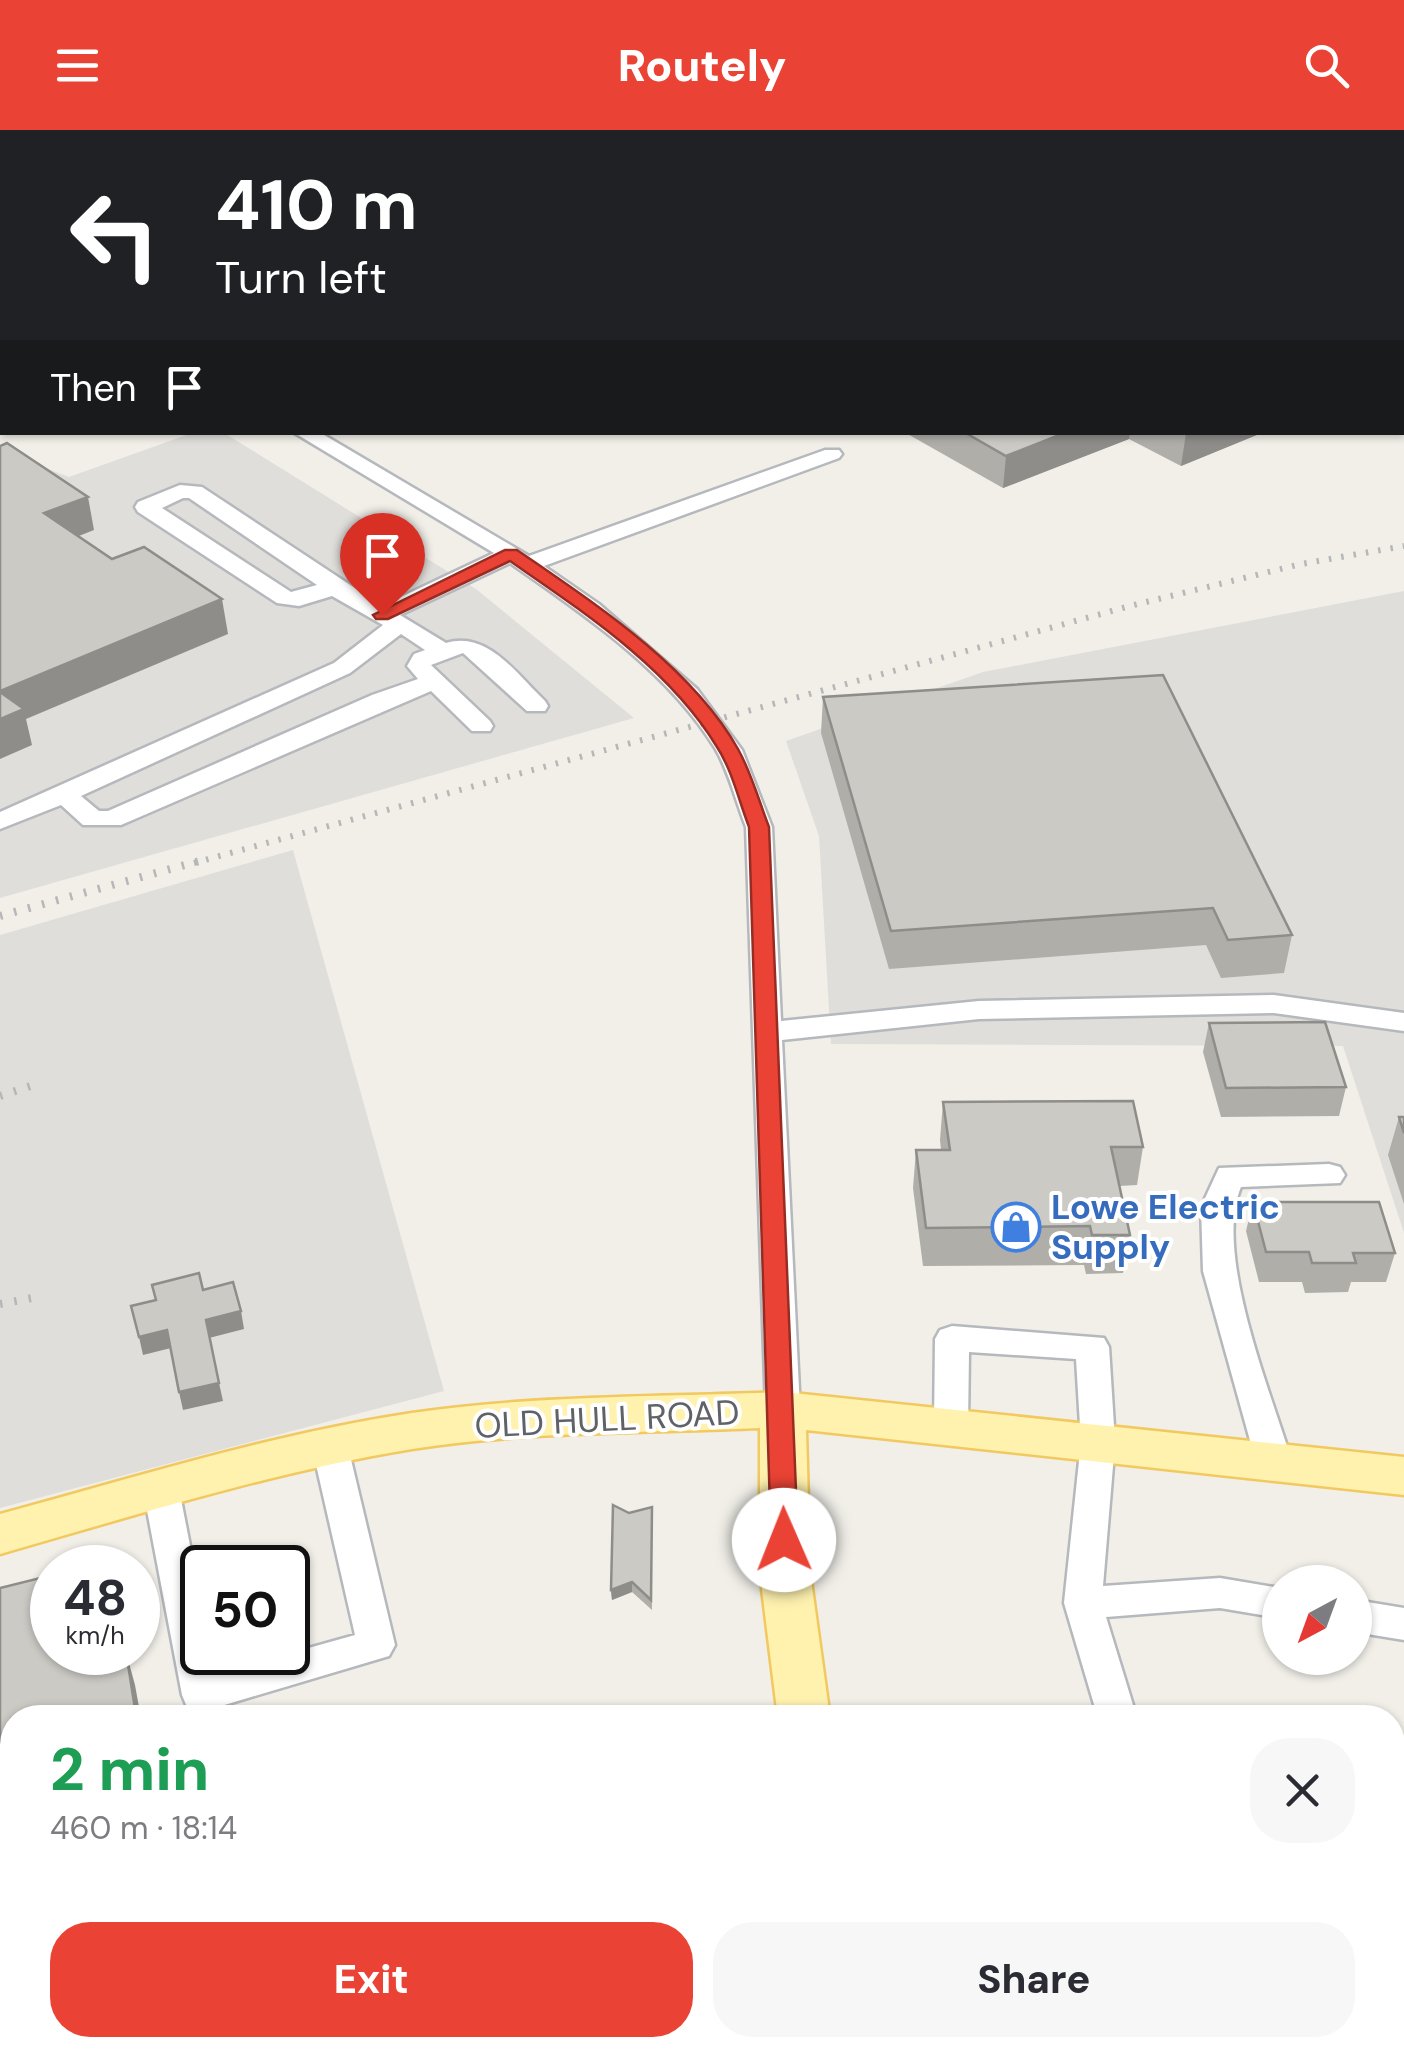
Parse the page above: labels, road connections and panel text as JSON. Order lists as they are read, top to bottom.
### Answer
{
  "streets": {
    "main road": ["OLD HULL ROAD"]
  },
  "places": {
    "shop": ["Lowe Electric Supply"]
  },
  "north": "bottom left",
  "page": {
    "header": "Routely",
    "turn": ["410 m", "Turn left"],
    "then": "Then",
    "speed": "48 km/h",
    "limit": "50",
    "heading": ["2 min", "460 m · 18:14"],
    "buttons": ["Exit", "Share"]
  }
}
